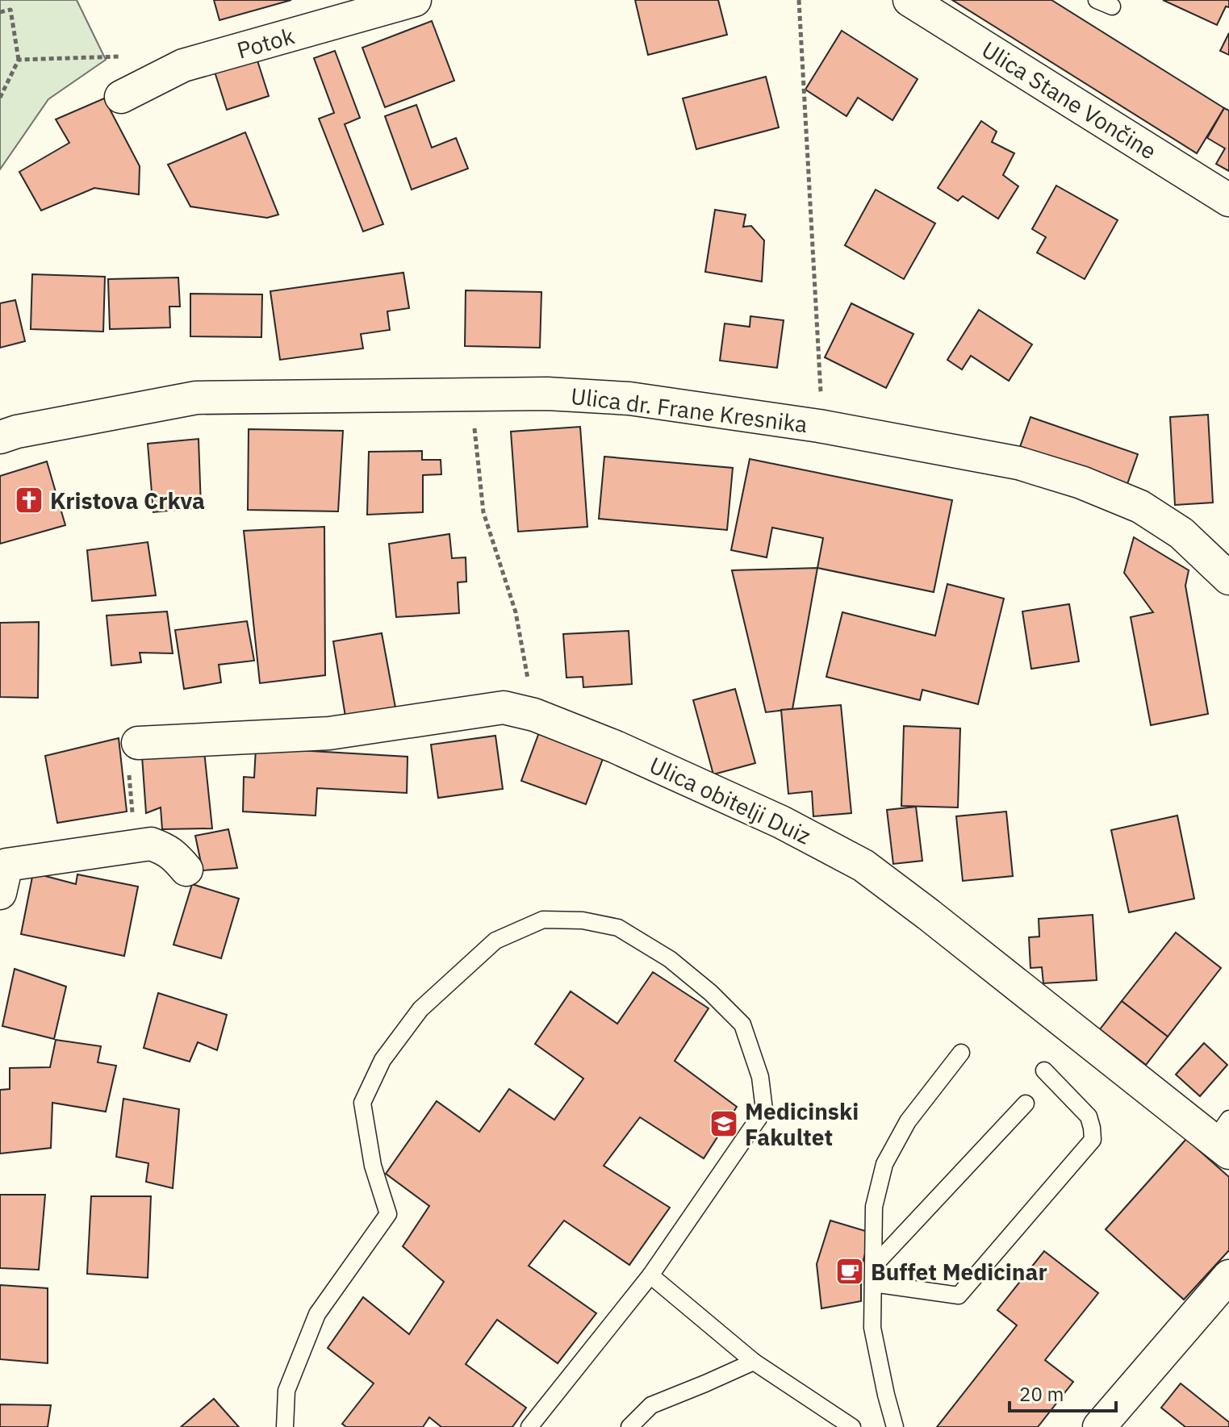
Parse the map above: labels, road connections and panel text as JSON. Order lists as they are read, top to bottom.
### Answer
{
  "streets": {
    "street": [
      "Potok",
      "Ulica Stane Vončine",
      "Ulica dr. Frane Kresnika",
      "Ulica obitelji Duiz"
    ]
  },
  "places": {
    "church": ["Kristova Crkva"],
    "school or university": ["Medicinski Fakultet"],
    "cafe": ["Buffet Medicinar"]
  },
  "scale_bar": "20 m"
}
